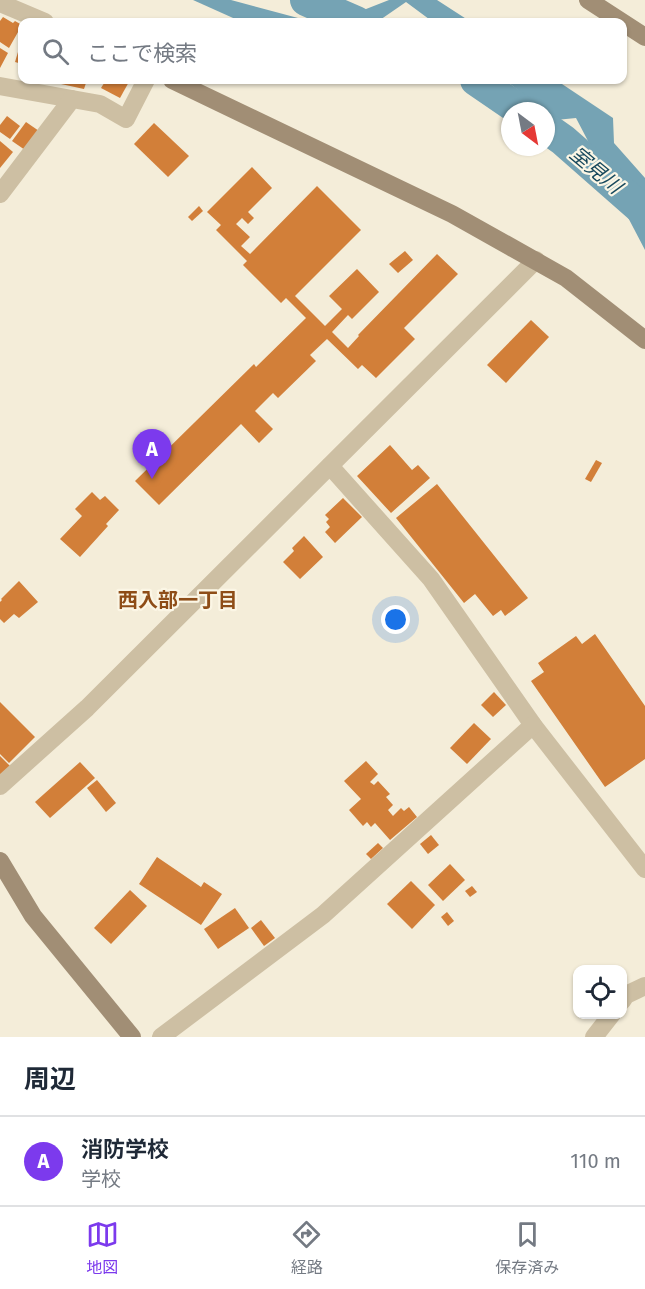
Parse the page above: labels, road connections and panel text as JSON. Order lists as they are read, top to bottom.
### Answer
{
  "districts": ["西入部一丁目"],
  "water": ["室見川"],
  "north": "bottom right",
  "page": {
    "search": "ここで検索",
    "pins": "A",
    "heading": "周辺",
    "list": [
      {
        "mark": "A",
        "name": "消防学校",
        "note": "学校",
        "value": "110 m"
      }
    ],
    "nav": ["地図", "経路", "保存済み"]
  }
}
